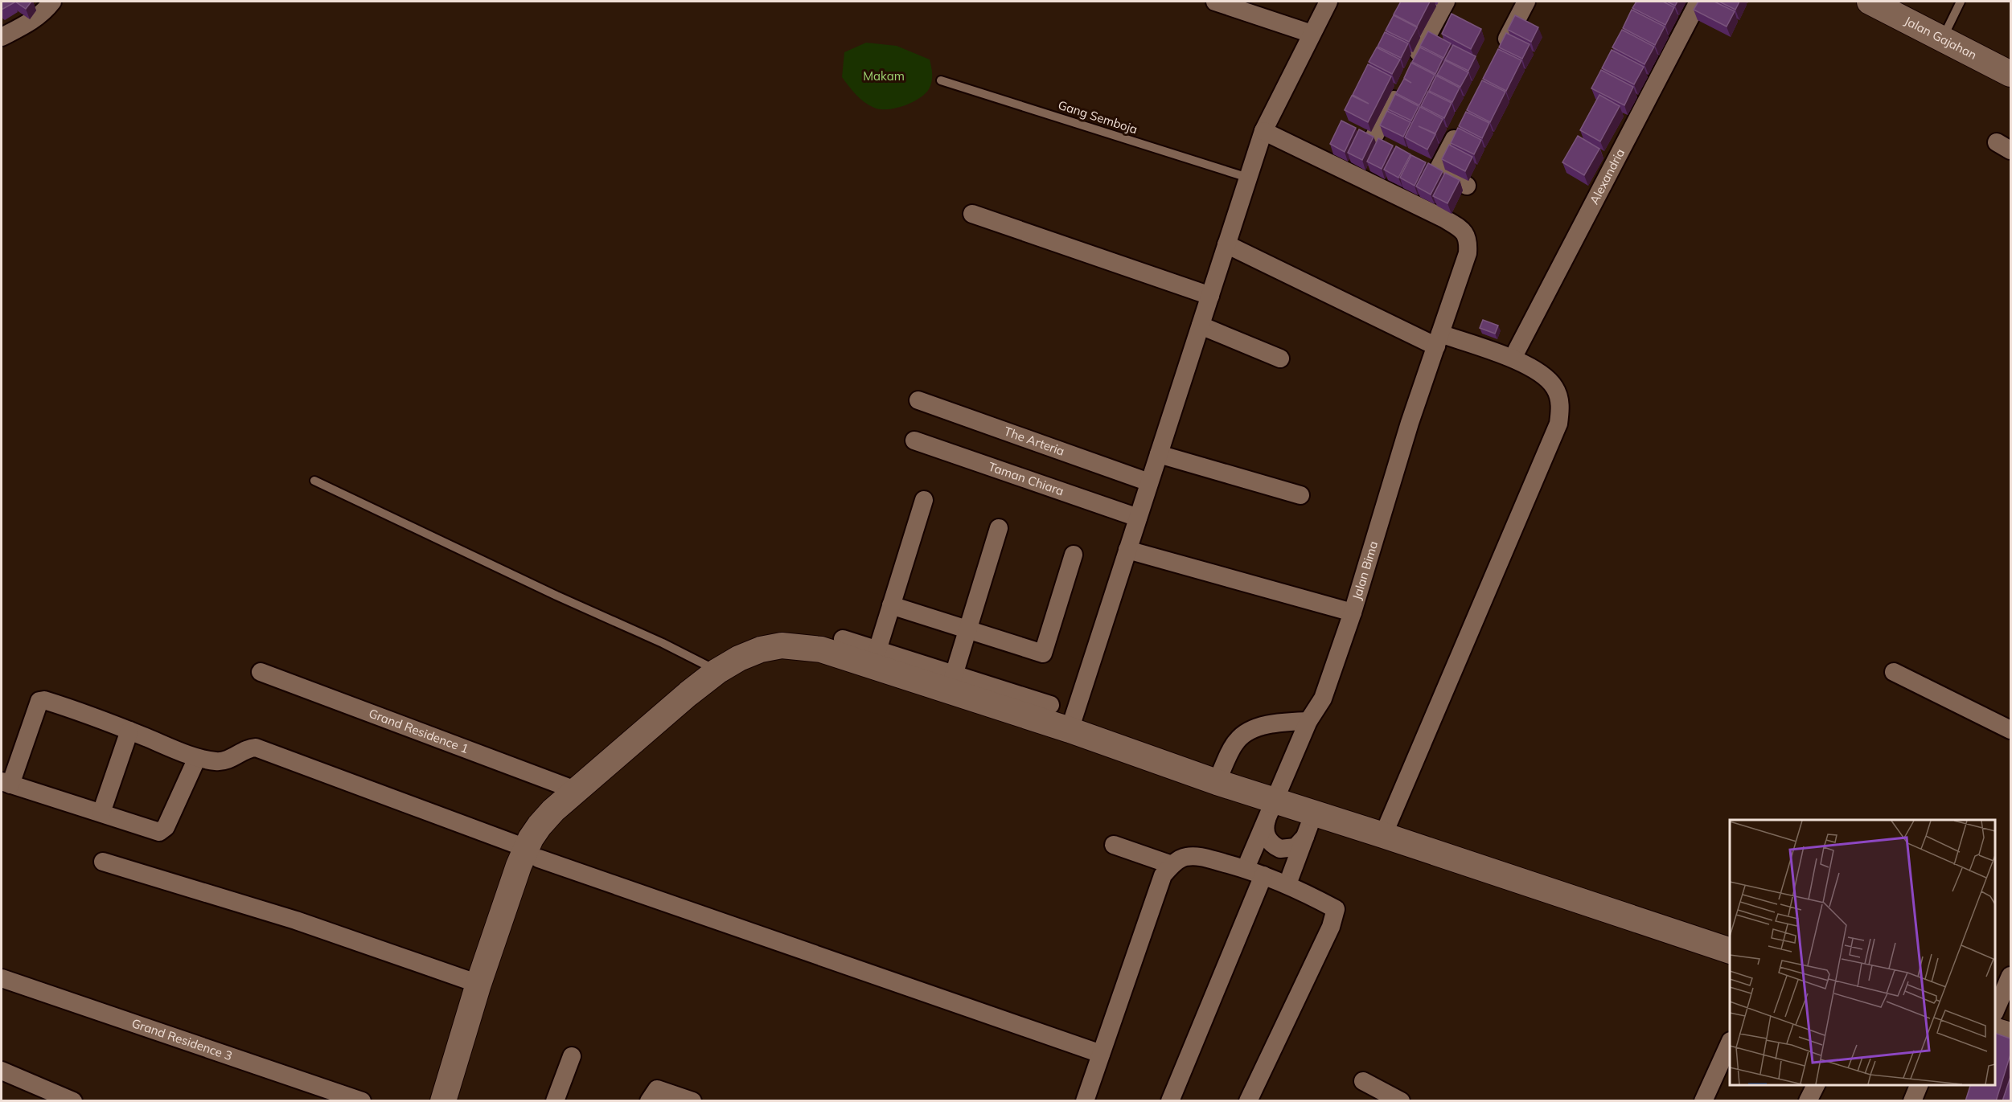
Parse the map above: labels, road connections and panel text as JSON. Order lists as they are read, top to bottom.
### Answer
{
  "streets": {
    "street": [
      "Jalan Gajahan",
      "Alexandria",
      "The Arteria",
      "Taman Chiara",
      "Jalan Bima",
      "Grand Residence 1",
      "Grand Residence 3"
    ],
    "lane": ["Gang Semboja"]
  },
  "parks": ["Makam"]
}
